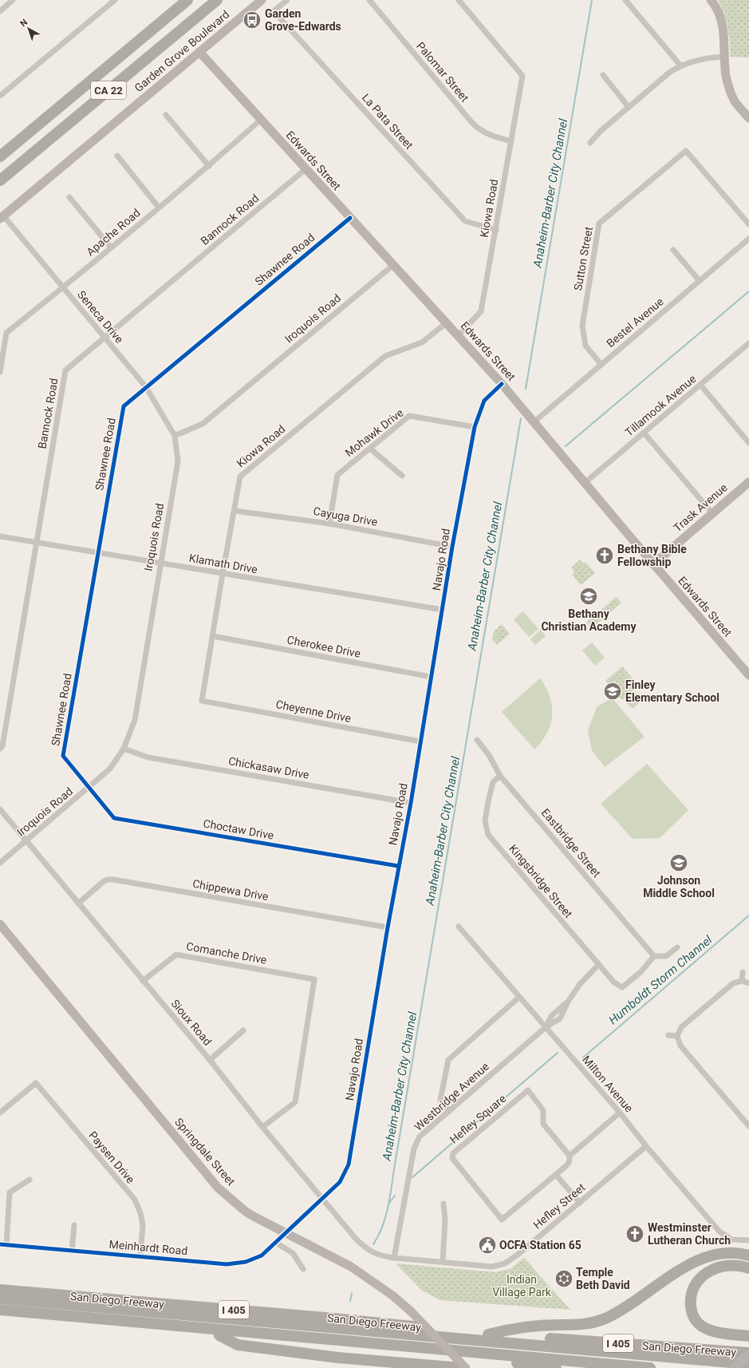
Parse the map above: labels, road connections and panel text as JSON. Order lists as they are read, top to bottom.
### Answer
{
  "streets": {
    "highway": ["CA 22", "San Diego Freeway", "I 405"],
    "street": [
      "Garden Grove Boulevard",
      "Palomar Street",
      "La Pata Street",
      "Edwards Street",
      "Kiowa Road",
      "Bannock Road",
      "Apache Road",
      "Sutton Street",
      "Shawnee Road",
      "Seneca Drive",
      "Iroquois Road",
      "Bestel Avenue",
      "Tillamook Avenue",
      "Mohawk Drive",
      "Trask Avenue",
      "Cayuga Drive",
      "Navajo Road",
      "Klamath Drive",
      "Cherokee Drive",
      "Cheyenne Drive",
      "Chickasaw Drive",
      "Choctaw Drive",
      "Eastbridge Street",
      "Kingsbridge Street",
      "Chippewa Drive",
      "Comanche Drive",
      "Sioux Road",
      "Milton Avenue",
      "Westbridge Avenue",
      "Hefley Square",
      "Springdale Street",
      "Paysen Drive",
      "Hefley Street",
      "Meinhardt Road"
    ]
  },
  "crossings": [
    ["Garden Grove Boulevard", "Edwards Street"],
    ["Garden Grove Boulevard", "Seneca Drive"],
    ["Palomar Street", "Kiowa Road"],
    ["La Pata Street", "Kiowa Road"],
    ["Edwards Street", "Kiowa Road"],
    ["Edwards Street", "Bannock Road"],
    ["Edwards Street", "Apache Road"],
    ["Edwards Street", "Shawnee Road"],
    ["Edwards Street", "Iroquois Road"],
    ["Edwards Street", "Bestel Avenue"],
    ["Edwards Street", "Tillamook Avenue"],
    ["Edwards Street", "Trask Avenue"],
    ["Edwards Street", "Navajo Road"],
    ["Kiowa Road", "Cayuga Drive"],
    ["Kiowa Road", "Klamath Drive"],
    ["Kiowa Road", "Cherokee Drive"],
    ["Kiowa Road", "Cheyenne Drive"],
    ["Bannock Road", "Seneca Drive"],
    ["Bannock Road", "Klamath Drive"],
    ["Apache Road", "Seneca Drive"],
    ["Sutton Street", "Bestel Avenue"],
    ["Shawnee Road", "Seneca Drive"],
    ["Shawnee Road", "Iroquois Road"],
    ["Shawnee Road", "Klamath Drive"],
    ["Shawnee Road", "Choctaw Drive"],
    ["Seneca Drive", "Iroquois Road"],
    ["Iroquois Road", "Klamath Drive"],
    ["Iroquois Road", "Chickasaw Drive"],
    ["Iroquois Road", "Choctaw Drive"],
    ["Iroquois Road", "Sioux Road"],
    ["Mohawk Drive", "Cayuga Drive"],
    ["Mohawk Drive", "Navajo Road"],
    ["Cayuga Drive", "Navajo Road"],
    ["Navajo Road", "Klamath Drive"],
    ["Navajo Road", "Cherokee Drive"],
    ["Navajo Road", "Cheyenne Drive"],
    ["Navajo Road", "Chickasaw Drive"],
    ["Navajo Road", "Choctaw Drive"],
    ["Navajo Road", "Chippewa Drive"],
    ["Navajo Road", "Sioux Road"],
    ["Navajo Road", "Springdale Street"],
    ["Navajo Road", "Meinhardt Road"],
    ["Eastbridge Street", "Kingsbridge Street"],
    ["Kingsbridge Street", "Westbridge Avenue"],
    ["Chippewa Drive", "Sioux Road"],
    ["Comanche Drive", "Sioux Road"],
    ["Sioux Road", "Hefley Street"],
    ["Milton Avenue", "Westbridge Avenue"],
    ["Milton Avenue", "Hefley Square"],
    ["Milton Avenue", "Hefley Street"],
    ["Westbridge Avenue", "Hefley Street"],
    ["Springdale Street", "Meinhardt Road"],
    ["Paysen Drive", "Meinhardt Road"]
  ],
  "water": ["Anaheim-Barber City Channel", "Humboldt Storm Channel"],
  "parks": ["Indian Village Park"],
  "places": {
    "bus stop": ["Garden Grove-Edwards"],
    "church": ["Bethany Bible Fellowship", "Westminster Lutheran Church"],
    "school or university": ["Bethany Christian Academy", "Finley Elementary School", "Johnson Middle School"],
    "public building": ["OCFA Station 65"],
    "synagogue": ["Temple Beth David"]
  },
  "north": "top left"
}
